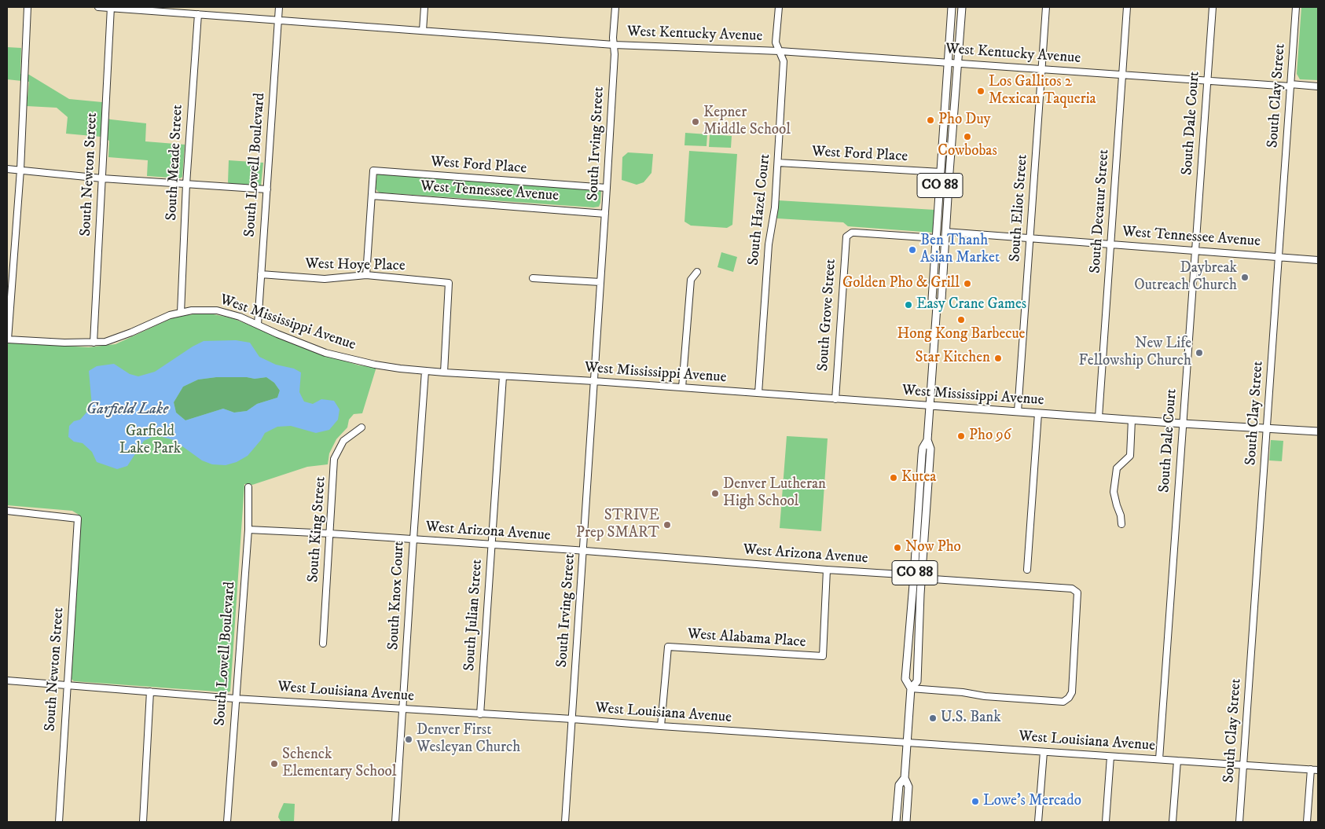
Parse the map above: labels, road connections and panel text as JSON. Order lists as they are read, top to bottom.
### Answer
{
  "streets": {
    "main road": ["CO 88", "West Mississippi Avenue"],
    "street": [
      "West Kentucky Avenue",
      "South Clay Street",
      "South Dale Court",
      "South Irving Street",
      "West Ford Place",
      "South Meade Street",
      "South Lowell Boulevard",
      "South Newton Street",
      "West Tennessee Avenue",
      "South Eliot Street",
      "South Hazel Court",
      "South Decatur Street",
      "West Hoye Place",
      "South Grove Street",
      "South King Street",
      "West Arizona Avenue",
      "South Knox Court",
      "South Julian Street",
      "West Alabama Place",
      "West Louisiana Avenue"
    ]
  },
  "crossings": [
    ["West Kentucky Avenue", "South Clay Street"],
    ["West Kentucky Avenue", "South Dale Court"],
    ["West Kentucky Avenue", "South Irving Street"],
    ["West Kentucky Avenue", "South Meade Street"],
    ["West Kentucky Avenue", "South Lowell Boulevard"],
    ["West Kentucky Avenue", "South Newton Street"],
    ["West Kentucky Avenue", "CO 88"],
    ["West Kentucky Avenue", "South Eliot Street"],
    ["West Kentucky Avenue", "South Hazel Court"],
    ["West Kentucky Avenue", "South Decatur Street"],
    ["South Clay Street", "West Tennessee Avenue"],
    ["South Clay Street", "West Mississippi Avenue"],
    ["South Clay Street", "West Louisiana Avenue"],
    ["South Dale Court", "West Tennessee Avenue"],
    ["South Dale Court", "West Mississippi Avenue"],
    ["South Dale Court", "West Louisiana Avenue"],
    ["South Irving Street", "West Ford Place"],
    ["South Irving Street", "West Tennessee Avenue"],
    ["South Irving Street", "West Mississippi Avenue"],
    ["South Irving Street", "West Arizona Avenue"],
    ["South Irving Street", "West Louisiana Avenue"],
    ["West Ford Place", "CO 88"],
    ["West Ford Place", "West Tennessee Avenue"],
    ["West Ford Place", "South Hazel Court"],
    ["South Meade Street", "West Mississippi Avenue"],
    ["South Lowell Boulevard", "West Hoye Place"],
    ["South Lowell Boulevard", "West Mississippi Avenue"],
    ["South Lowell Boulevard", "West Arizona Avenue"],
    ["South Lowell Boulevard", "West Louisiana Avenue"],
    ["South Newton Street", "West Mississippi Avenue"],
    ["South Newton Street", "West Louisiana Avenue"],
    ["CO 88", "West Tennessee Avenue"],
    ["CO 88", "South Grove Street"],
    ["CO 88", "West Mississippi Avenue"],
    ["CO 88", "West Arizona Avenue"],
    ["CO 88", "West Louisiana Avenue"],
    ["West Tennessee Avenue", "South Eliot Street"],
    ["West Tennessee Avenue", "South Decatur Street"],
    ["South Eliot Street", "West Mississippi Avenue"],
    ["South Hazel Court", "West Mississippi Avenue"],
    ["South Decatur Street", "West Mississippi Avenue"],
    ["West Hoye Place", "West Mississippi Avenue"],
    ["South Grove Street", "West Mississippi Avenue"],
    ["West Mississippi Avenue", "South Knox Court"],
    ["West Mississippi Avenue", "South Julian Street"],
    ["South King Street", "West Arizona Avenue"],
    ["West Arizona Avenue", "South Knox Court"],
    ["West Arizona Avenue", "South Julian Street"],
    ["West Arizona Avenue", "West Alabama Place"],
    ["South Knox Court", "West Louisiana Avenue"],
    ["South Julian Street", "West Louisiana Avenue"],
    ["West Alabama Place", "West Louisiana Avenue"]
  ],
  "water": ["Garfield Lake"],
  "parks": ["Garfield Lake Park"],
  "places": [
    "Los Gallitos 2 Mexican Taqueria",
    "Pho Duy",
    "Kepner Middle School",
    "Cowbobas",
    "Ben Thanh Asian Market",
    "Daybreak Outreach Church",
    "Golden Pho & Grill",
    "Easy Crane Games",
    "Hong Kong Barbecue",
    "New Life Fellowship Church",
    "Star Kitchen",
    "Pho 96",
    "Kutea",
    "Denver Lutheran High School",
    "STRIVE Prep SMART",
    "Now Pho",
    "U.S. Bank",
    "Denver First Wesleyan Church",
    "Schenck Elementary School",
    "Lowe's Mercado"
  ]
}
